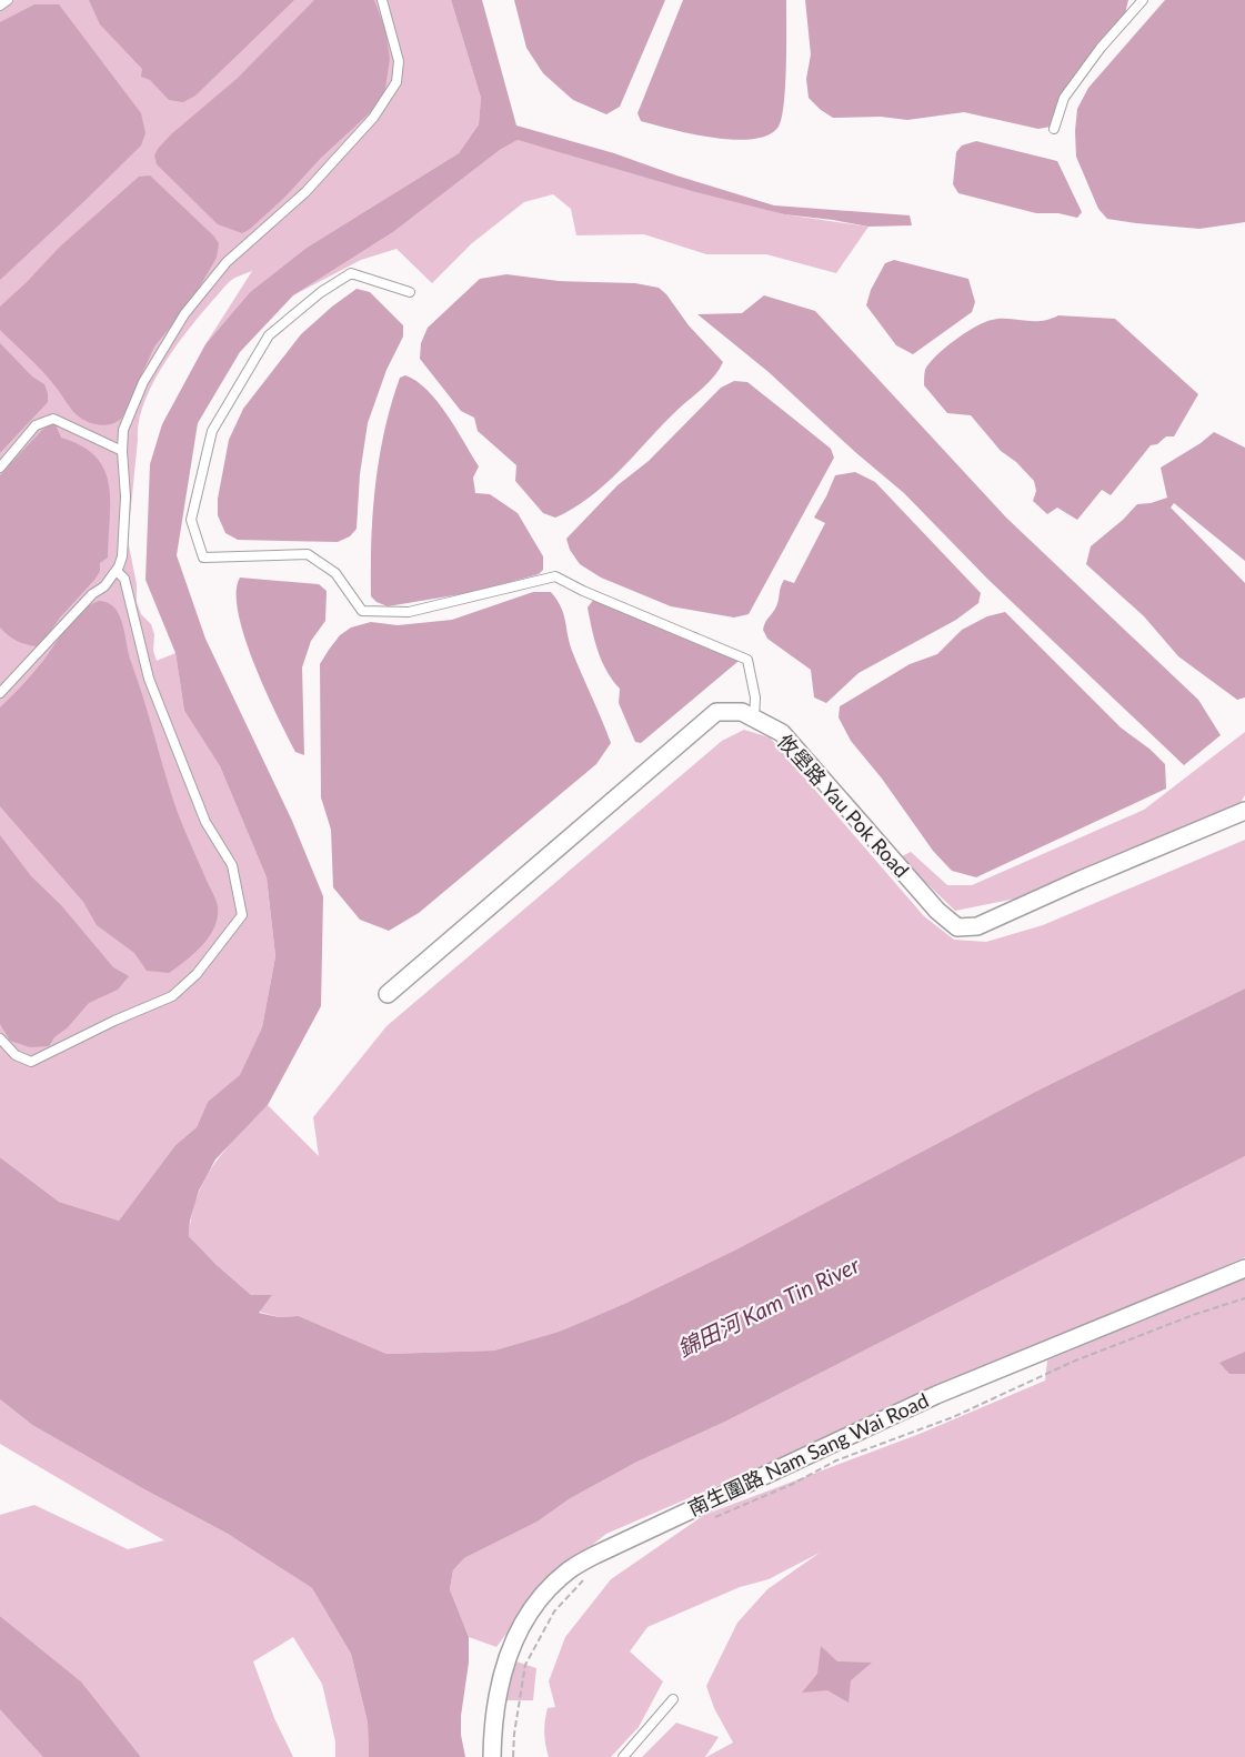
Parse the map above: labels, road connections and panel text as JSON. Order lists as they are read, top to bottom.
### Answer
{
  "streets": {
    "street": ["攸壆路 Yau Pok Road", "南生圍路 Nam Sang Wai Road"]
  },
  "water": ["錦田河 Kam Tin River"]
}
